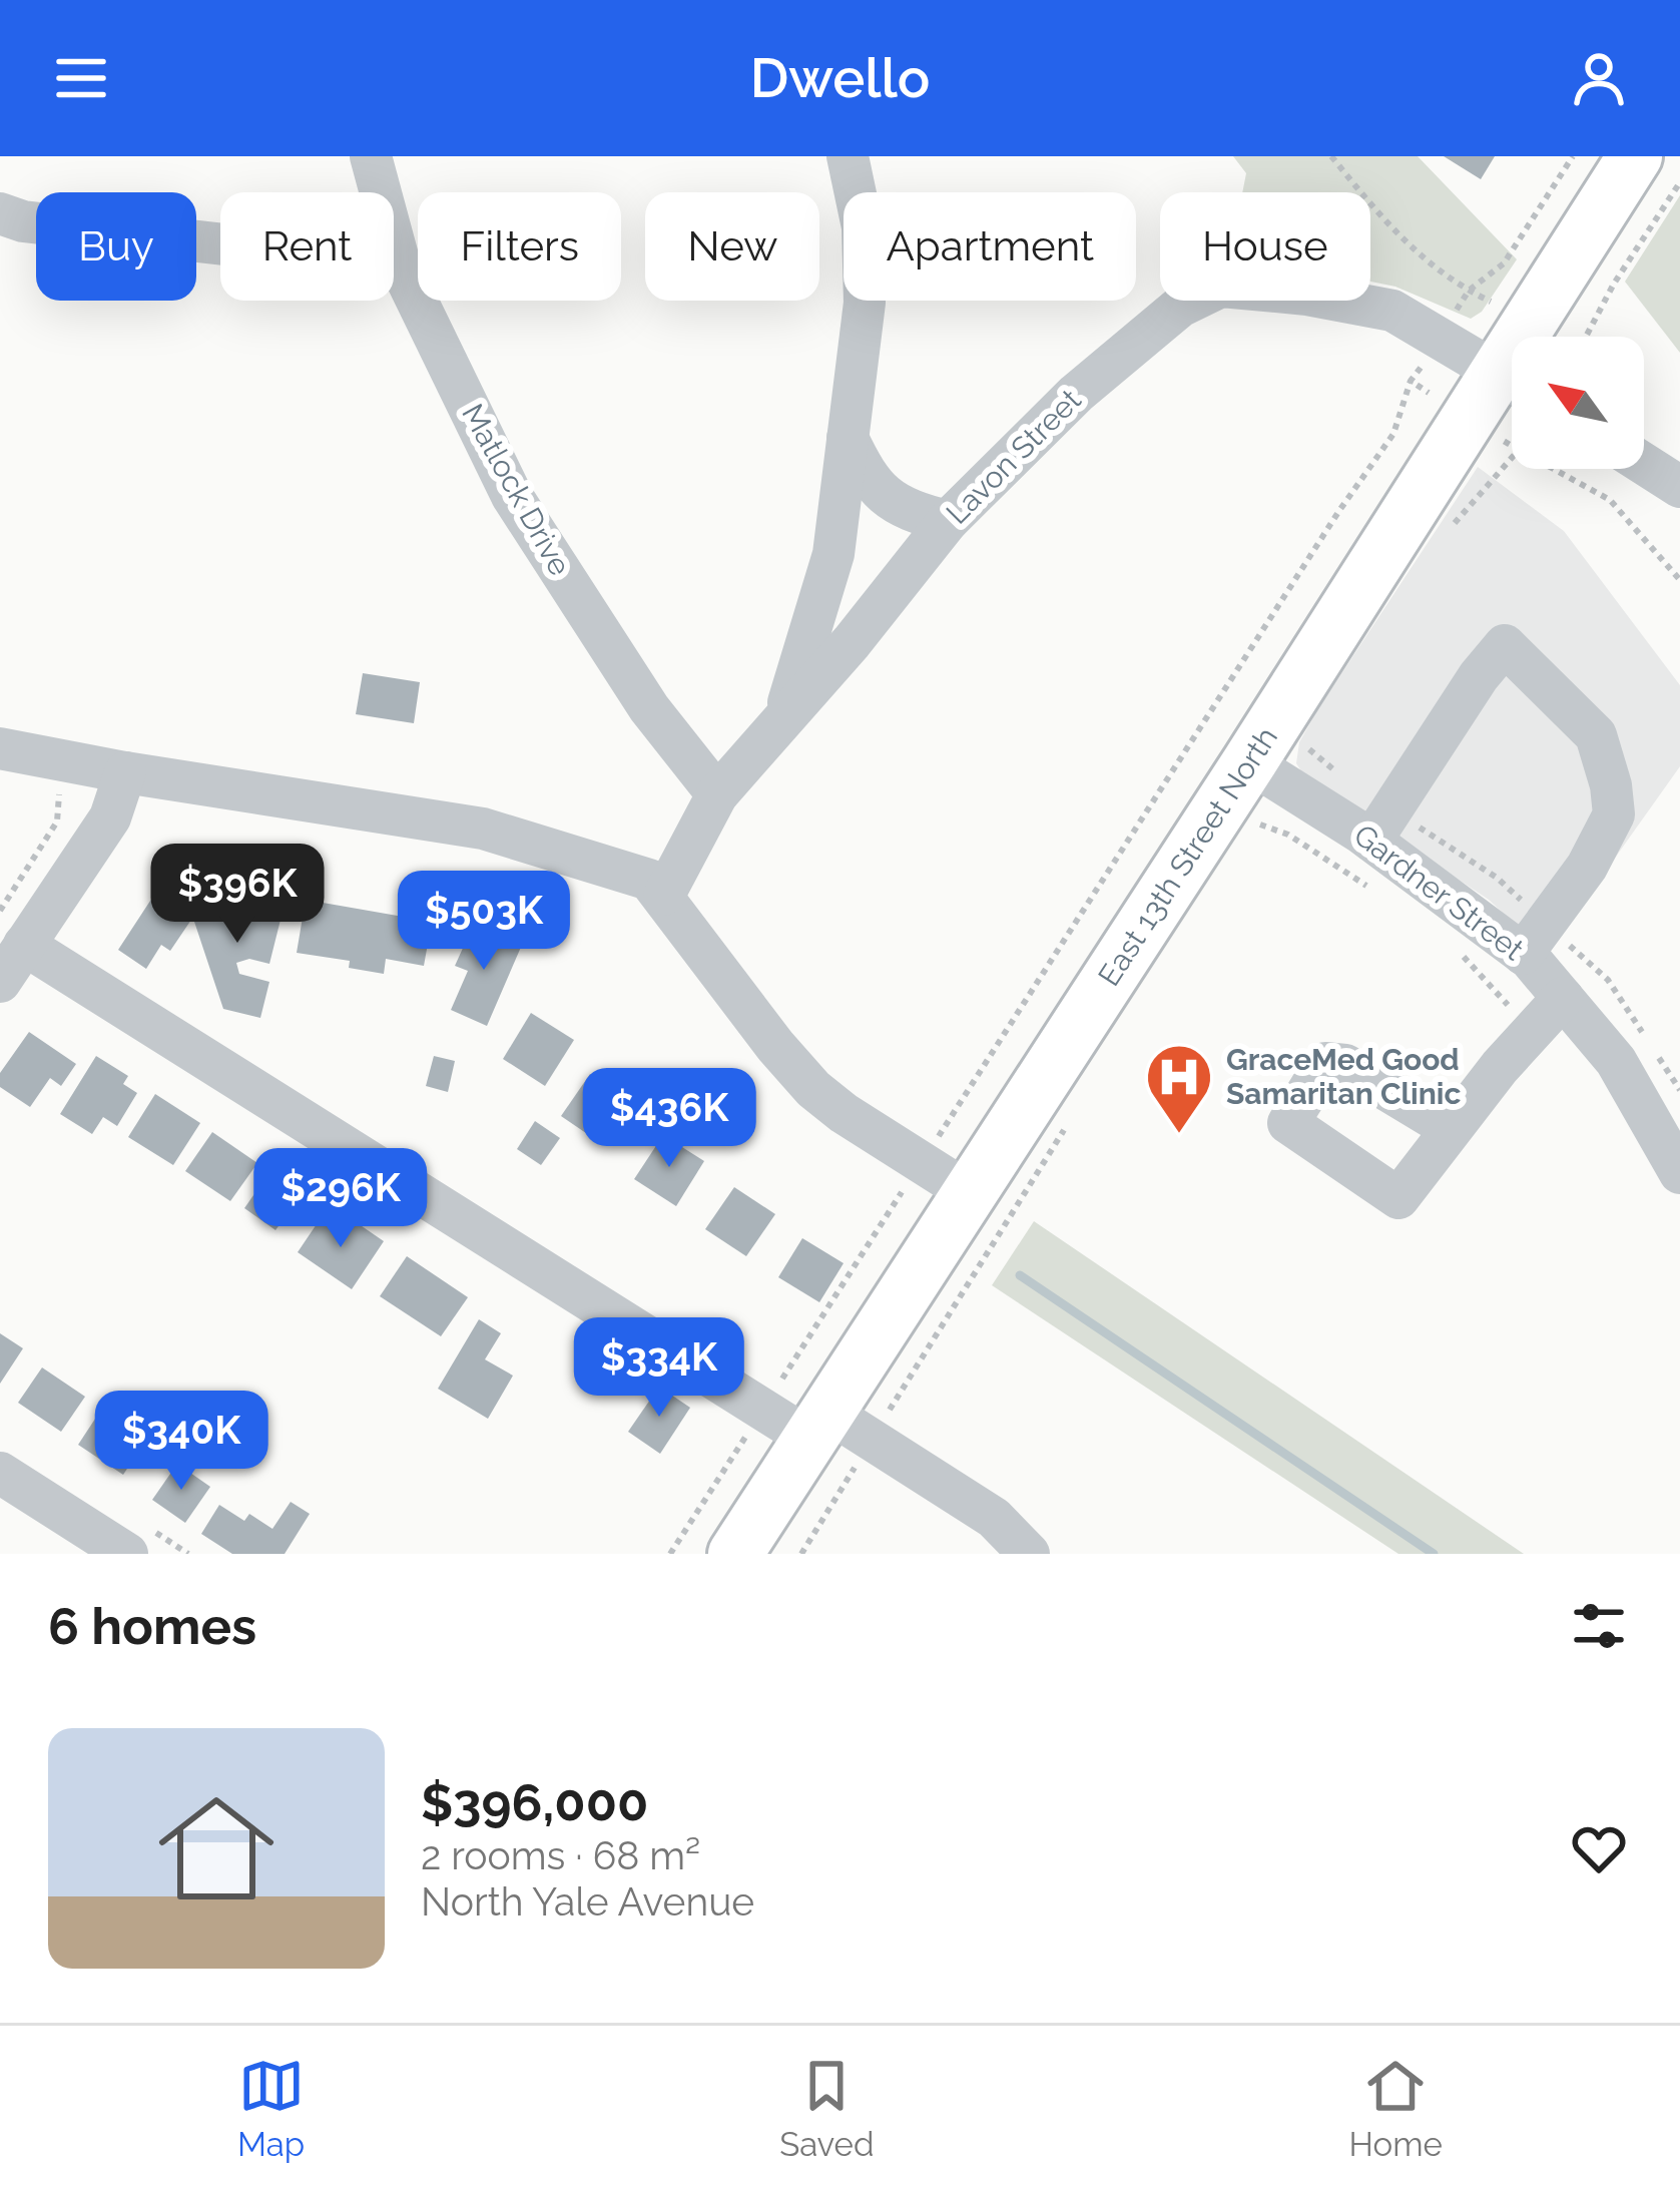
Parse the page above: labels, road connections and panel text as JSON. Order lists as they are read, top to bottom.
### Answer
{
  "streets": {
    "main road": ["East 13th Street North"],
    "street": ["Lavon Street", "Matlock Drive", "Gardner Street"]
  },
  "crossings": [
    ["Lavon Street", "Matlock Drive"],
    ["East 13th Street North", "Gardner Street"]
  ],
  "places": {
    "hospital": ["GraceMed Good Samaritan Clinic"]
  },
  "north": "top left",
  "page": {
    "header": "Dwello",
    "chip": [
      "Buy",
      "Rent",
      "Filters",
      "New",
      "Apartment",
      "House"
    ],
    "price": [
      "$396K",
      "$503K",
      "$436K",
      "$296K",
      "$334K",
      "$340K"
    ],
    "heading": "6 homes",
    "list": [
      {
        "name": "$396,000",
        "note": "2 rooms · 68 m² · North Yale Avenue"
      }
    ],
    "tabs": ["Map", "Saved", "Home"]
  }
}
